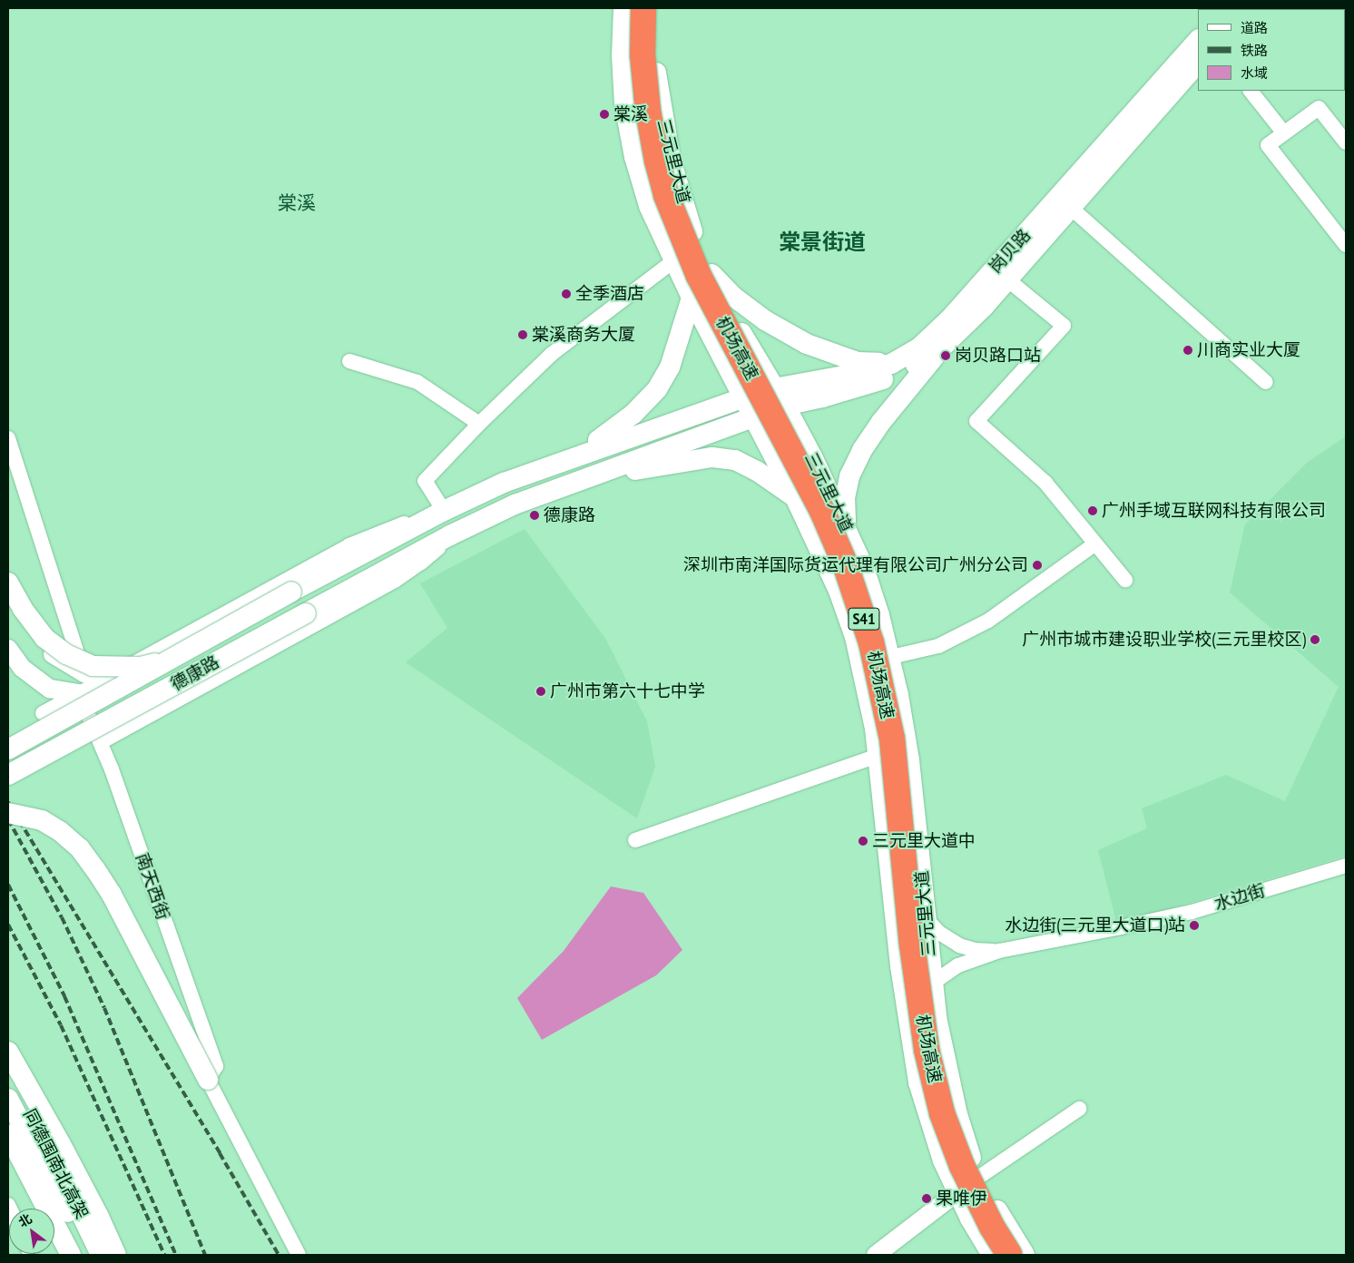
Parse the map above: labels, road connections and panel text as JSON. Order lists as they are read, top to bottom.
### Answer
{
  "streets": {
    "highway": ["机场高速", "S41"],
    "main road": [
      "三元里大道",
      "岗贝路",
      "德康路",
      "同德围南北高架"
    ],
    "street": ["南天西街", "水边街"]
  },
  "crossings": [
    ["三元里大道", "岗贝路"],
    ["三元里大道", "德康路"],
    ["岗贝路", "德康路"]
  ],
  "districts": ["棠溪", "棠景街道"],
  "places": [
    "棠溪",
    "全季酒店",
    "棠溪商务大厦",
    "川商实业大厦",
    "岗贝路口站",
    "广州手域互联网科技有限公司",
    "德康路",
    "深圳市南洋国际货运代理有限公司广州分公司",
    "广州市城市建设职业学校(三元里校区)",
    "广州市第六十七中学",
    "三元里大道中",
    "水边街(三元里大道口)站",
    "果唯伊"
  ],
  "legend": ["道路", "铁路", "水域"],
  "north": "top left"
}
